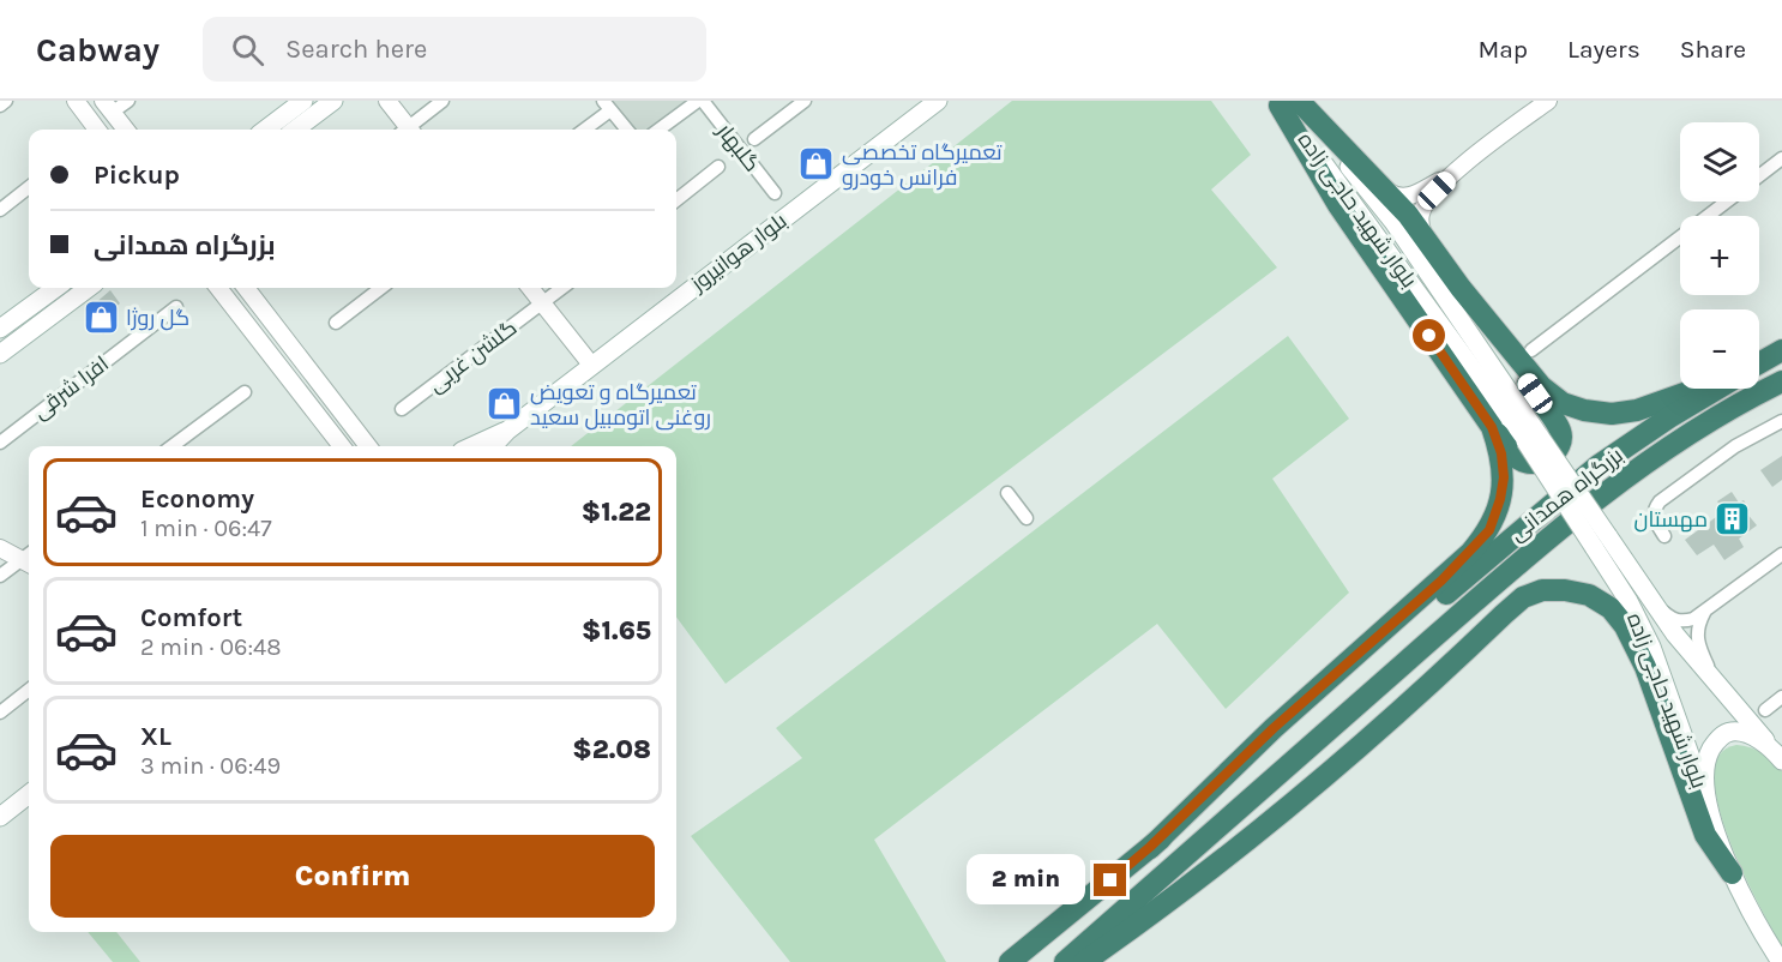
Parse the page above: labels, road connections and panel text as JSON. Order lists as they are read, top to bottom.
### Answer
{
  "streets": {
    "highway": ["بزرگراه همدانی"],
    "main road": ["بلوار شهید حاجی زاده", "بلوار هوانیروز"],
    "street": ["گلبهار", "گلشن غربی", "افرا شرقی"]
  },
  "places": {
    "shop": ["تعمیرگاه تخصصی فرانس خودرو", "گل روژا", "تعمیرگاه و تعویض روغنی اتومبیل سعید"],
    "building": ["مهستان"]
  },
  "page": {
    "header": "Cabway",
    "search": "Search here",
    "nav": ["Map", "Layers", "Share"],
    "map_buttons": ["+", "−"],
    "banner": ["Pickup", "بزرگراه همدانی"],
    "list": [
      {
        "name": "Economy",
        "note": "1 min · 06:47",
        "value": "$1.22"
      },
      {
        "name": "Comfort",
        "note": "2 min · 06:48",
        "value": "$1.65"
      },
      {
        "name": "XL",
        "note": "3 min · 06:49",
        "value": "$2.08"
      }
    ],
    "buttons": "Confirm",
    "bubble": "2 min"
  }
}
